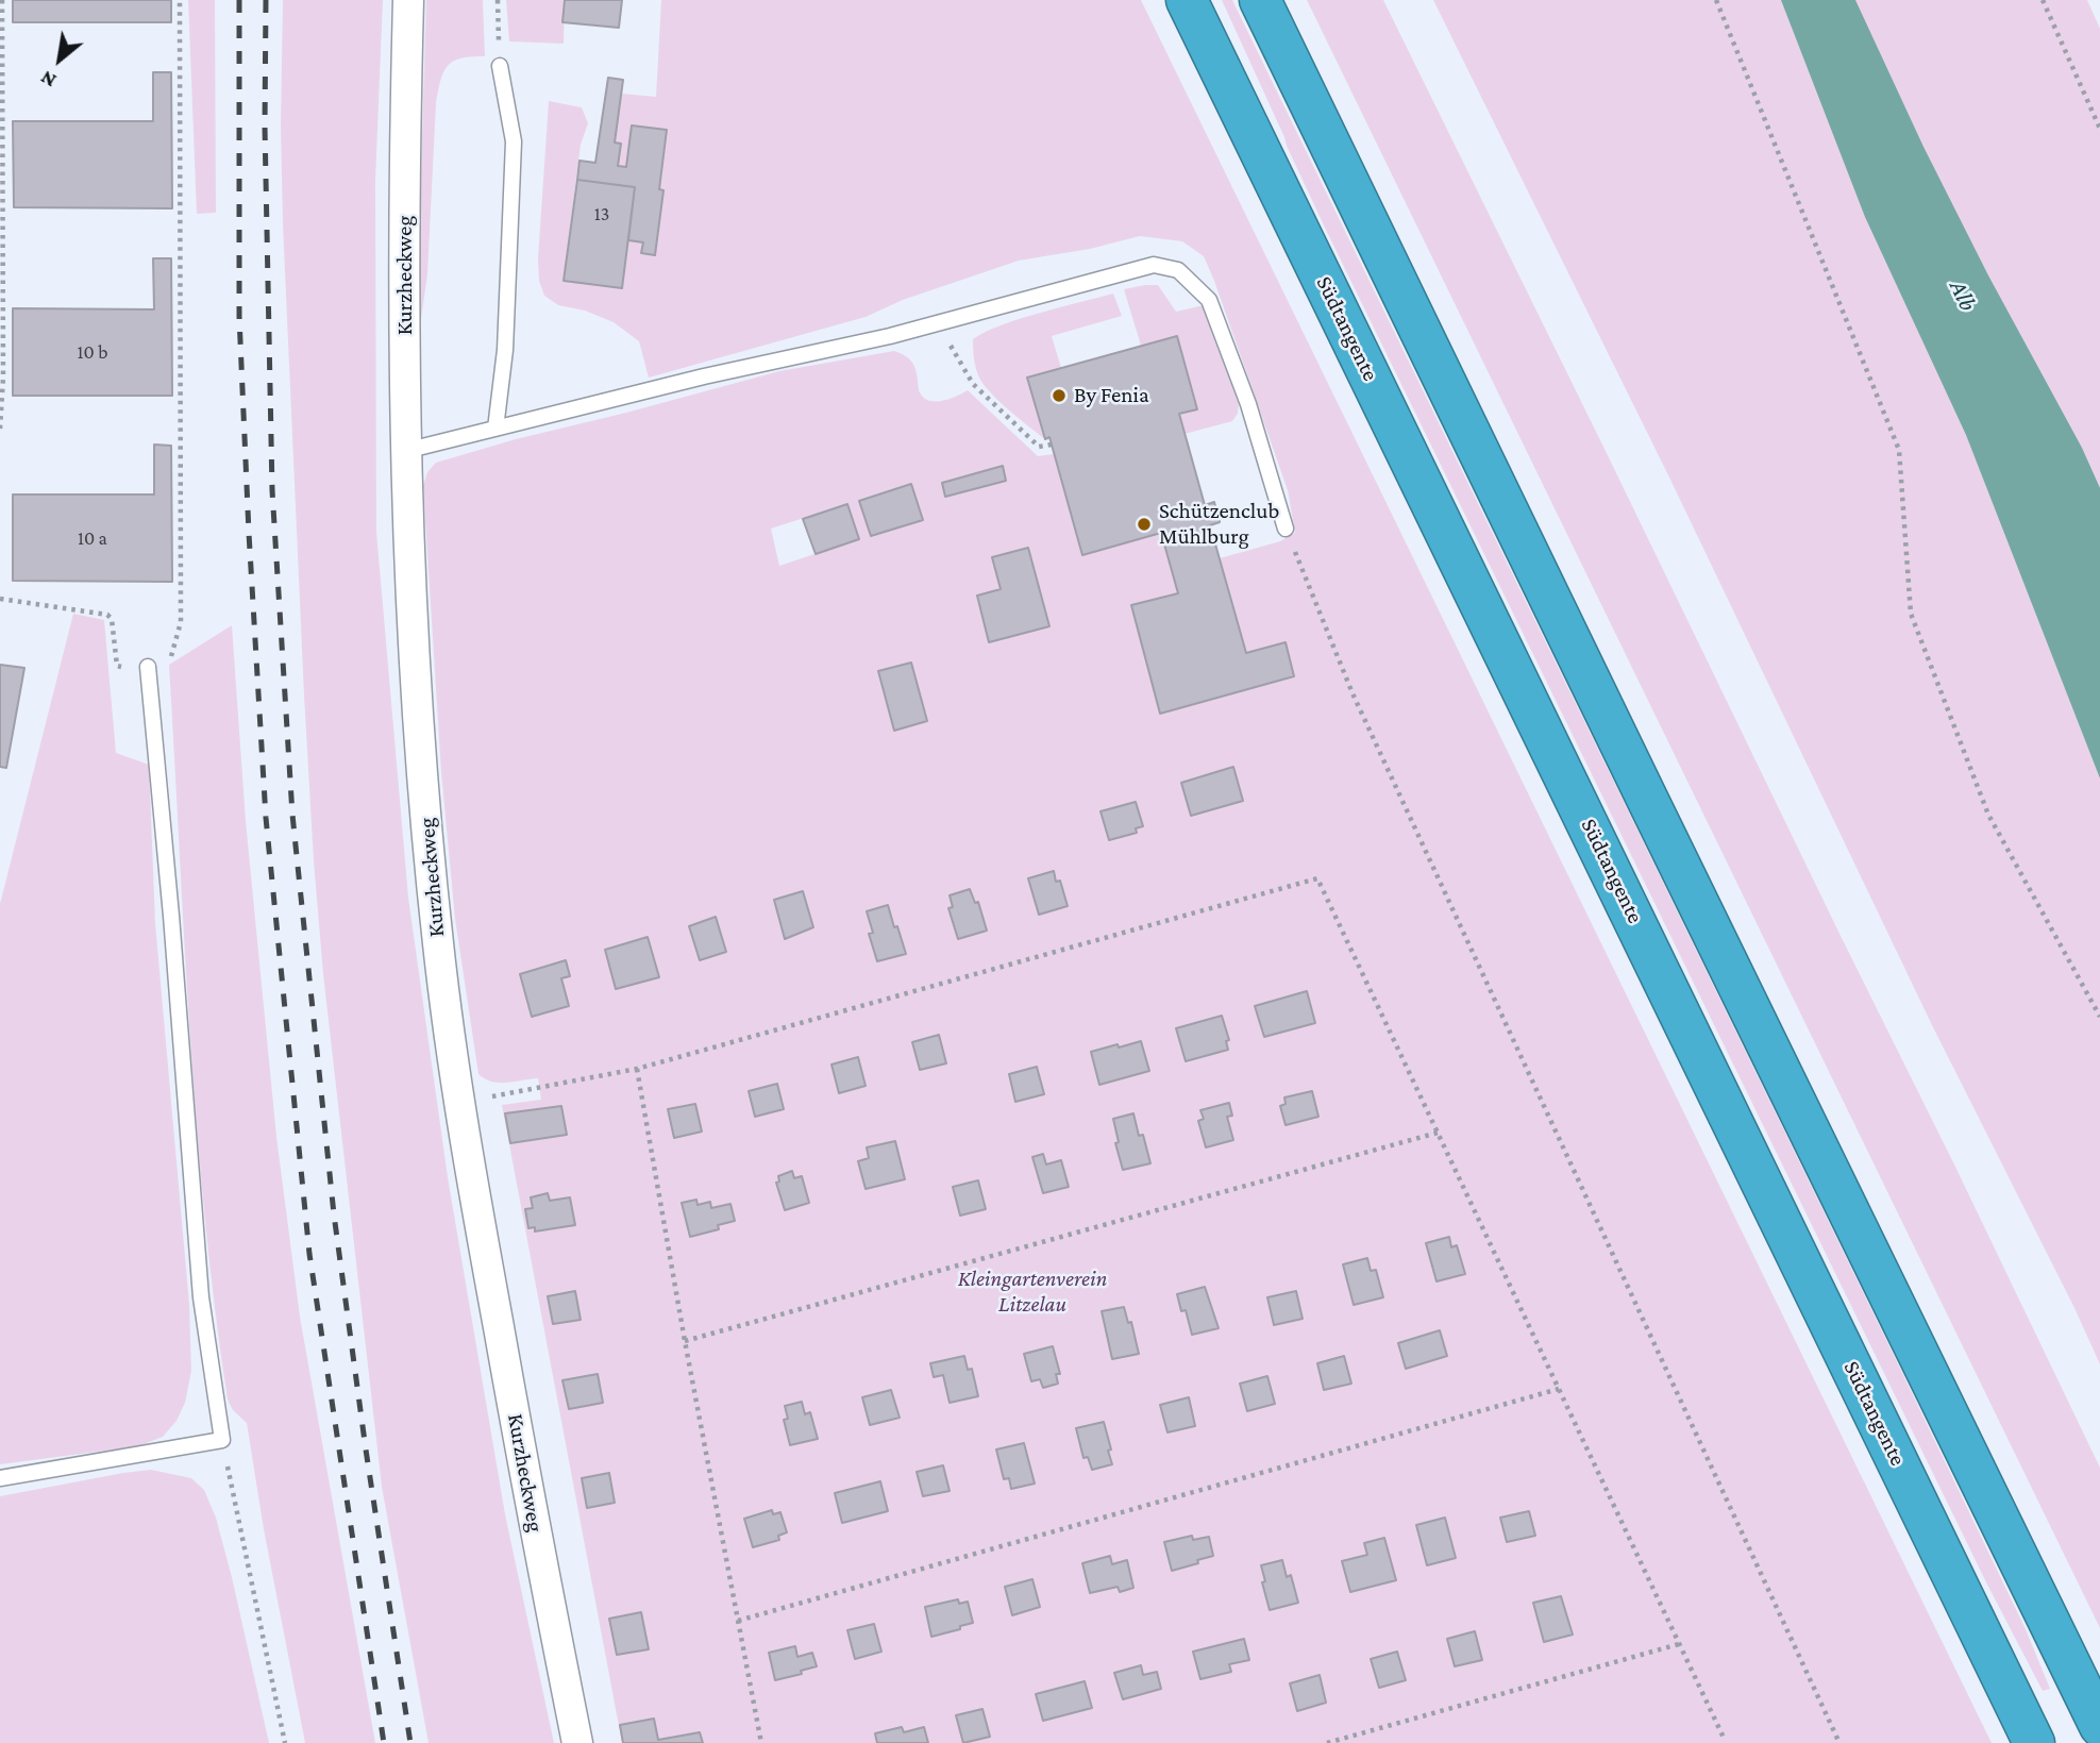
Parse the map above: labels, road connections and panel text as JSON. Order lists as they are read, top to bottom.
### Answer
{
  "streets": {
    "highway": ["Südtangente"],
    "street": ["Kurzheckweg"]
  },
  "water": ["Alb"],
  "parks": ["Kleingartenverein Litzelau"],
  "places": ["By Fenia", "Schützenclub Mühlburg"],
  "house_numbers": ["13", "10 b", "10 a"],
  "north": "bottom left"
}
